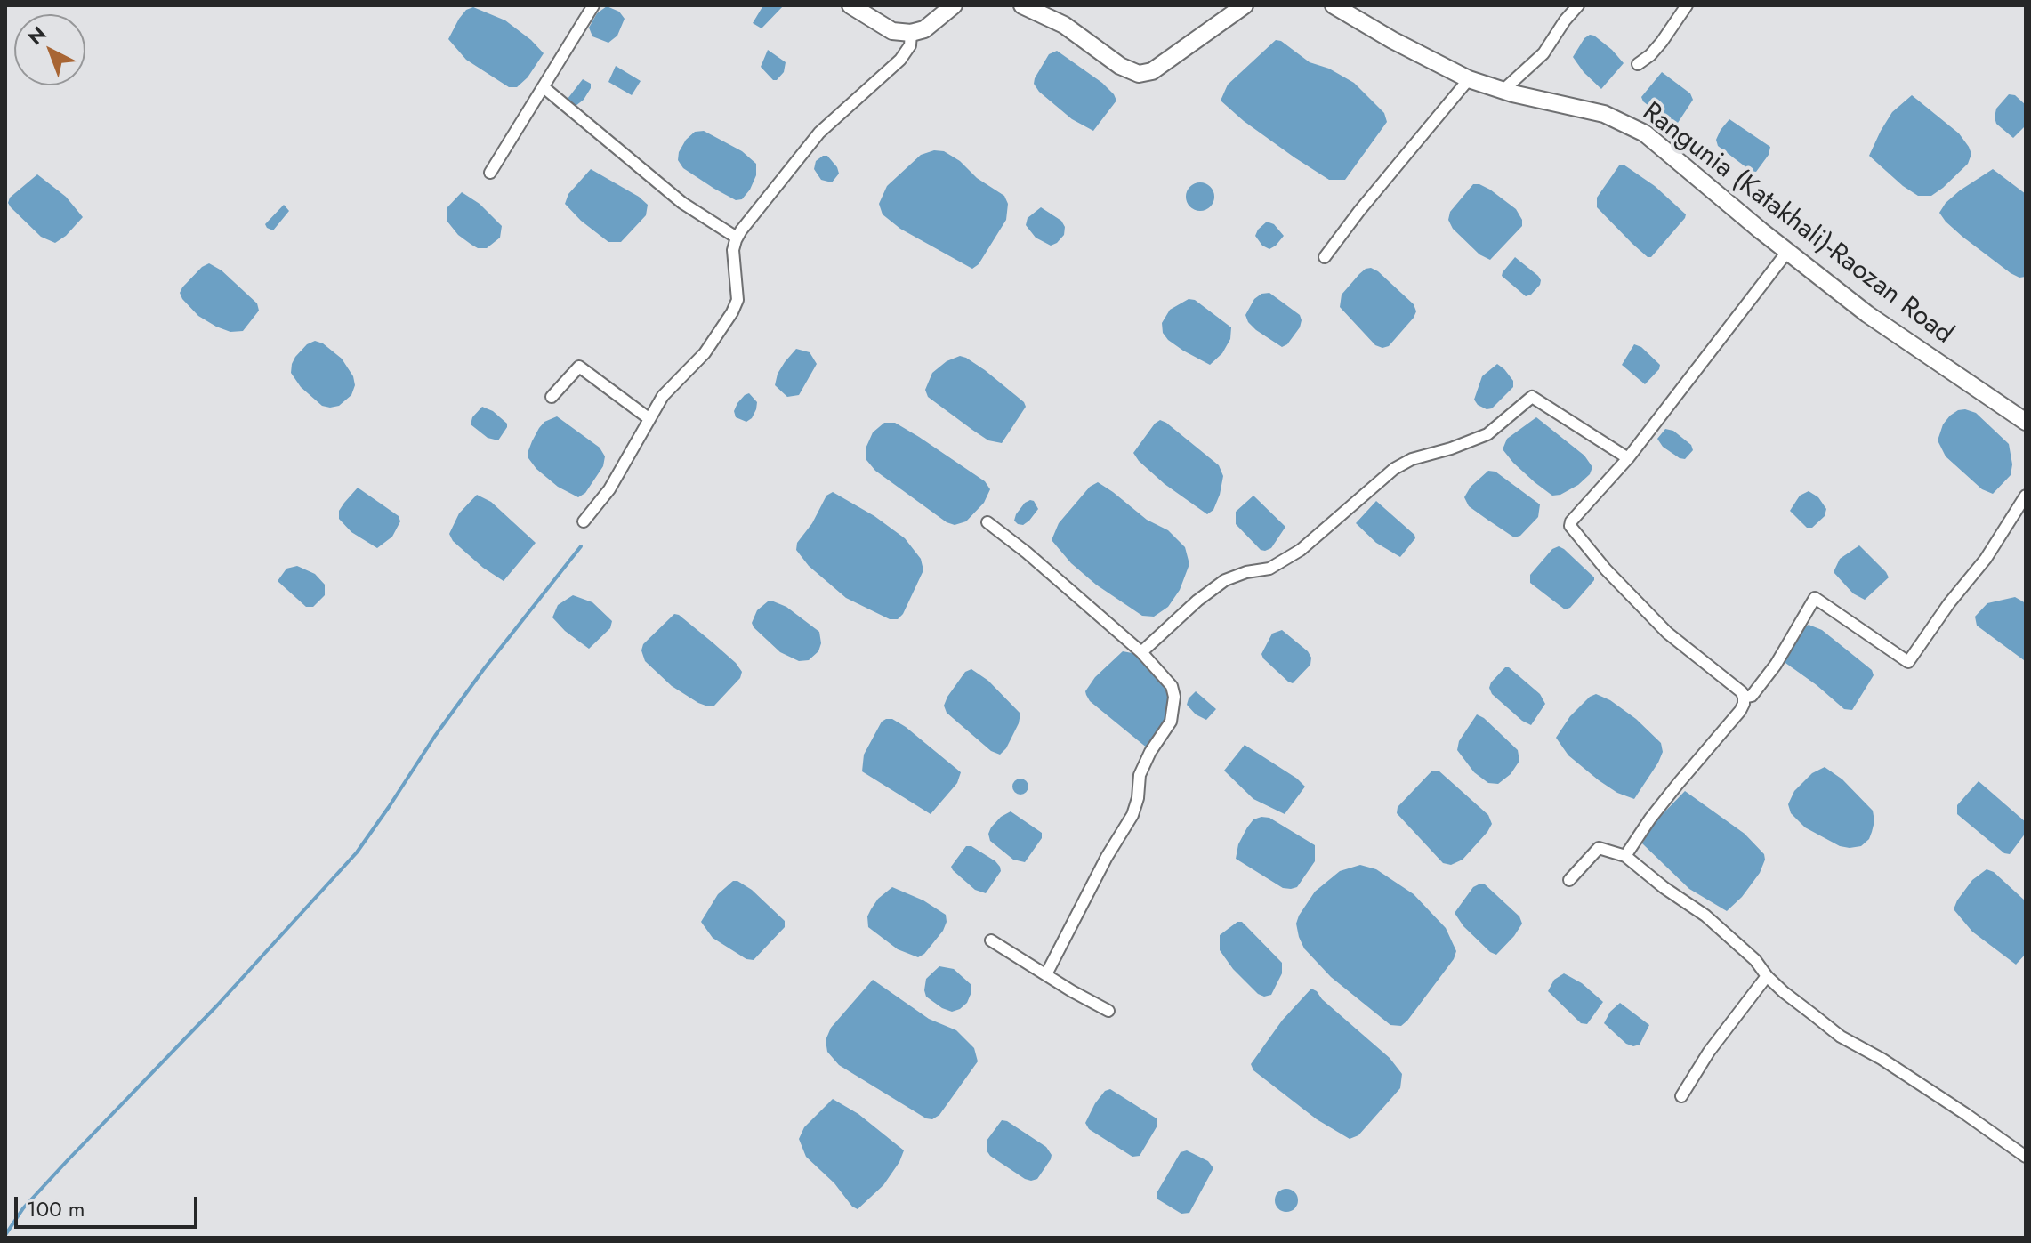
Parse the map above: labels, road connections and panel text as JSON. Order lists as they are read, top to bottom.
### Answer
{
  "streets": {
    "main road": ["Rangunia (Katakhali)-Raozan Road"]
  },
  "scale_bar": "100 m",
  "north": "top left"
}
